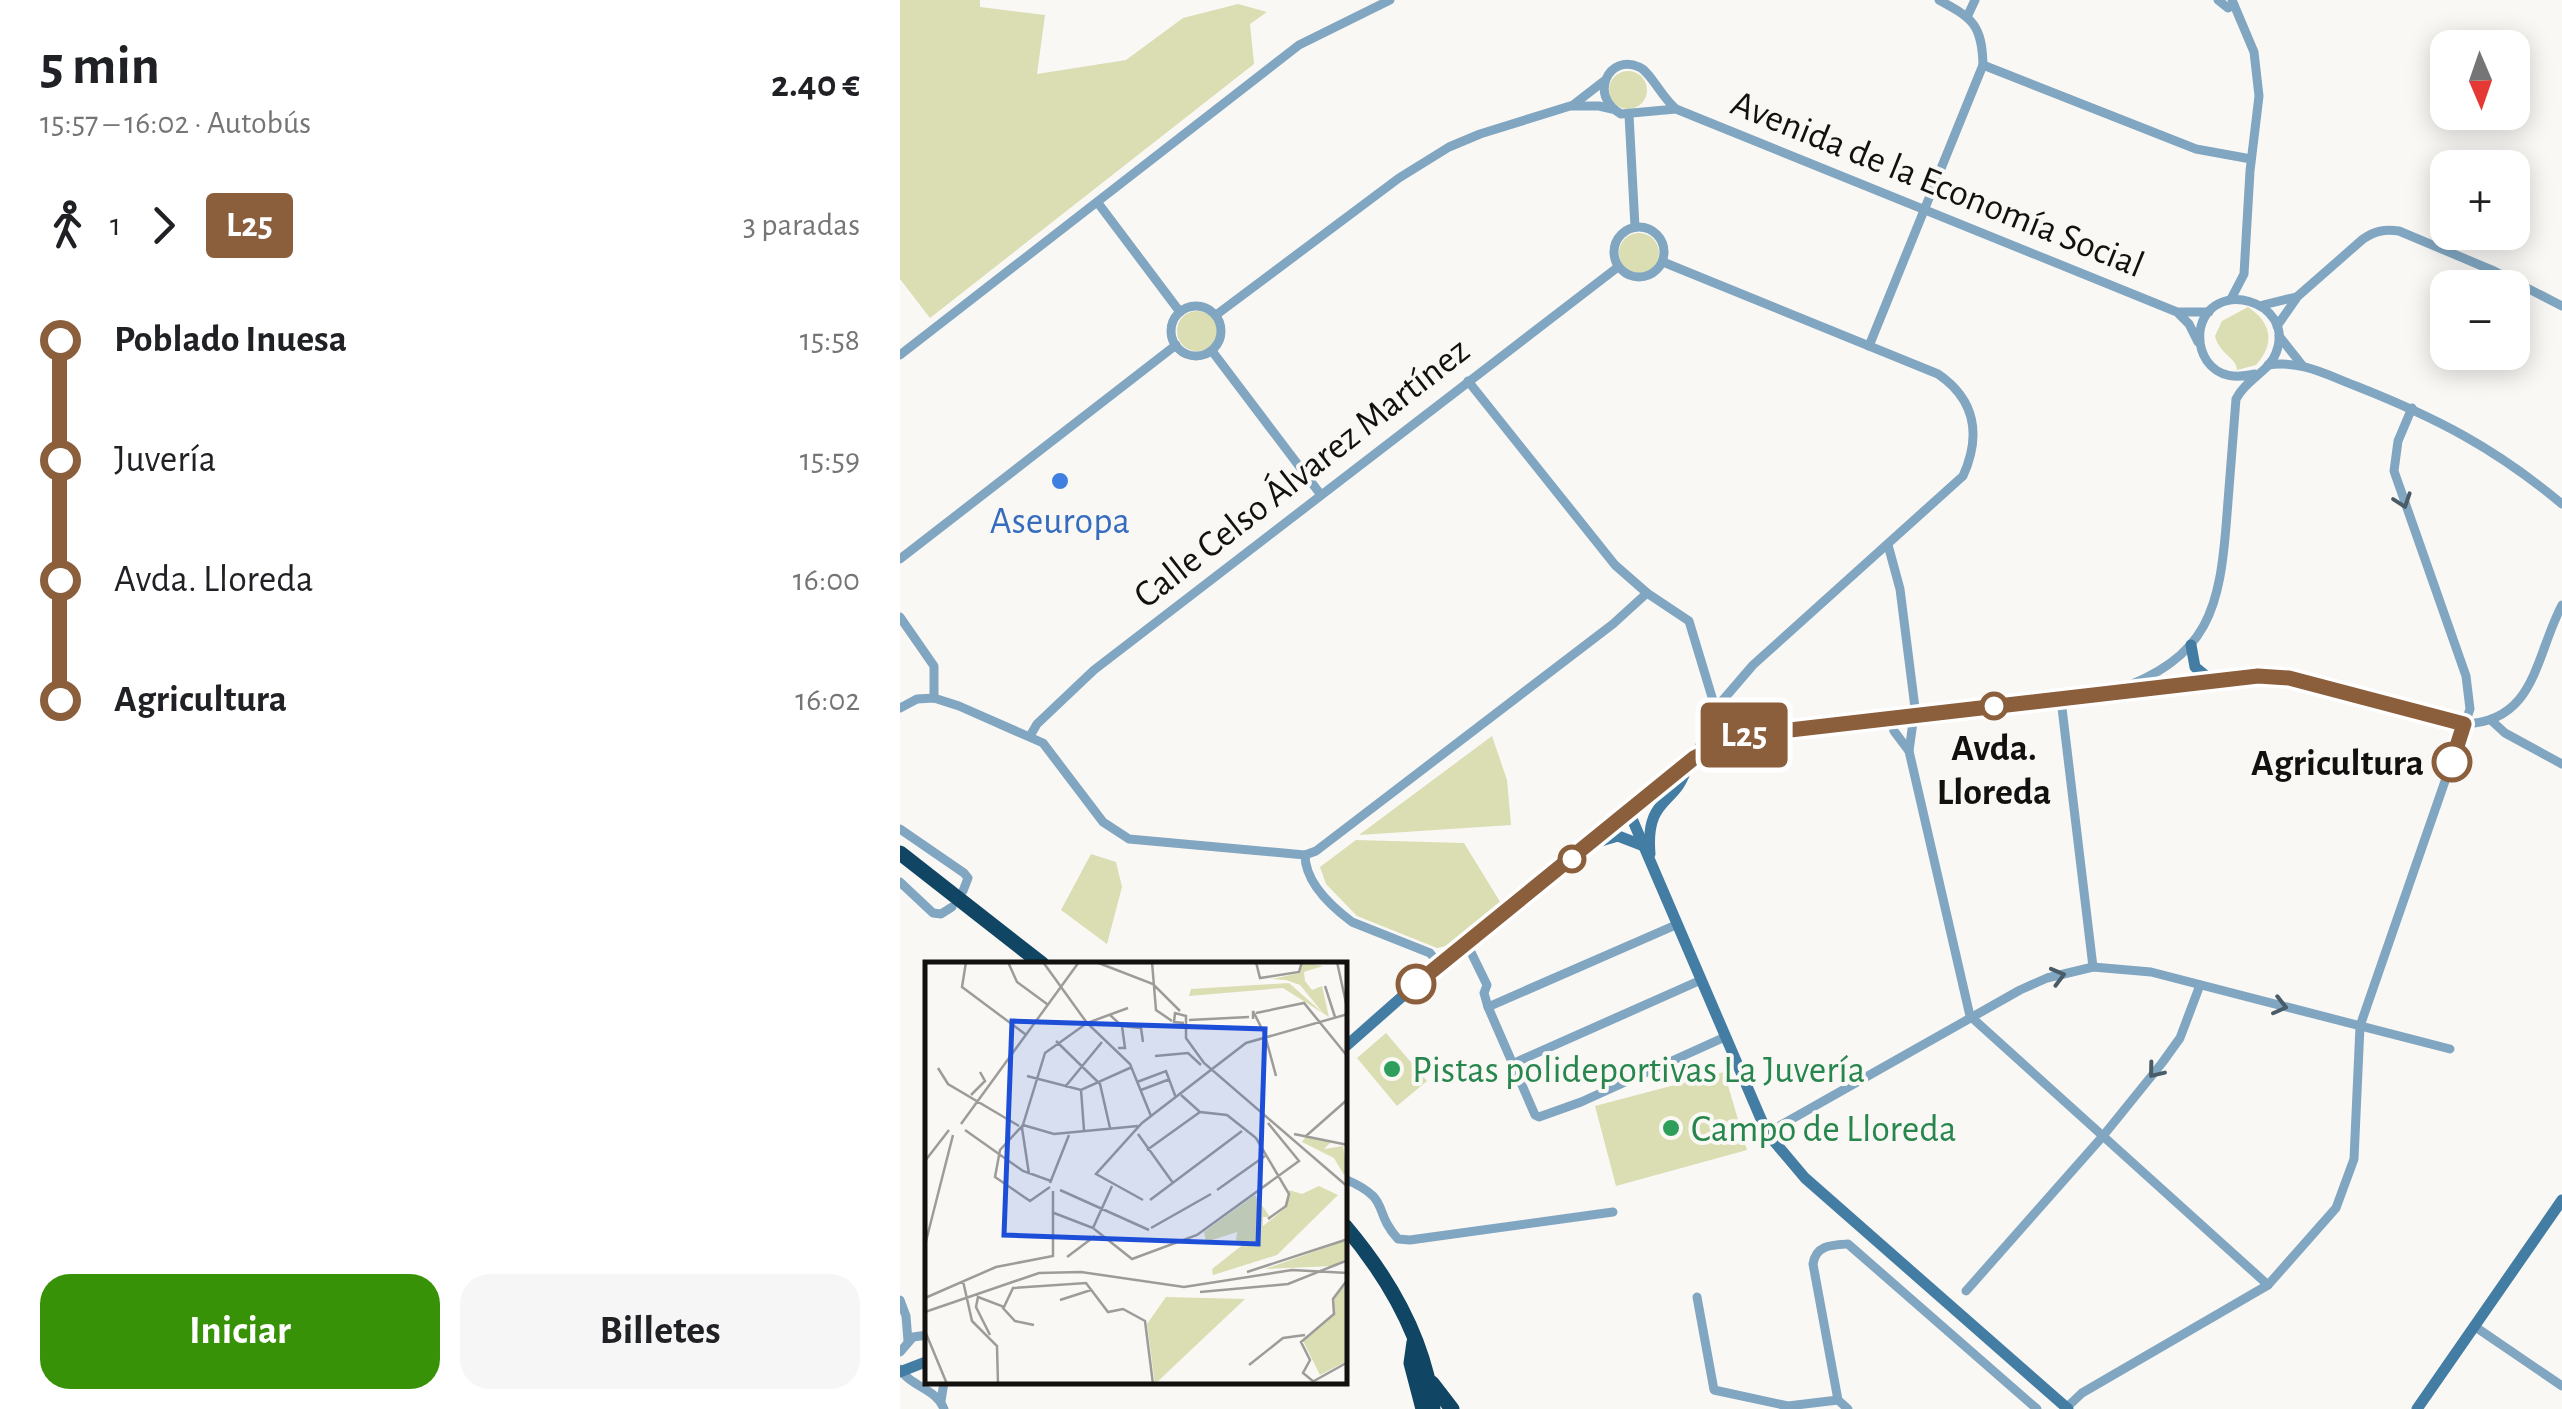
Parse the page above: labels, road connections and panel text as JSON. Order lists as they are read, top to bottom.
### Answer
{
  "streets": {
    "street": ["Avenida de la Economía Social", "Calle Celso Álvarez Martínez"]
  },
  "places": [
    "Aseuropa",
    "Avda. Lloreda",
    "Agricultura",
    "Pistas polideportivas La Juvería",
    "Campo de Lloreda"
  ],
  "lines": ["bus line L25"],
  "north": "bottom",
  "page": {
    "heading": ["5 min", "15:57 – 16:02 · Autobús", "2.40 €"],
    "on_map": "L25",
    "map_buttons": ["+", "−"],
    "legs": ["1", "L25", "3 paradas"],
    "list": [
      {
        "name": "Poblado Inuesa",
        "value": "15:58"
      },
      {
        "name": "Juvería",
        "value": "15:59"
      },
      {
        "name": "Avda. Lloreda",
        "value": "16:00"
      },
      {
        "name": "Agricultura",
        "value": "16:02"
      }
    ],
    "buttons": ["Iniciar", "Billetes"]
  }
}
